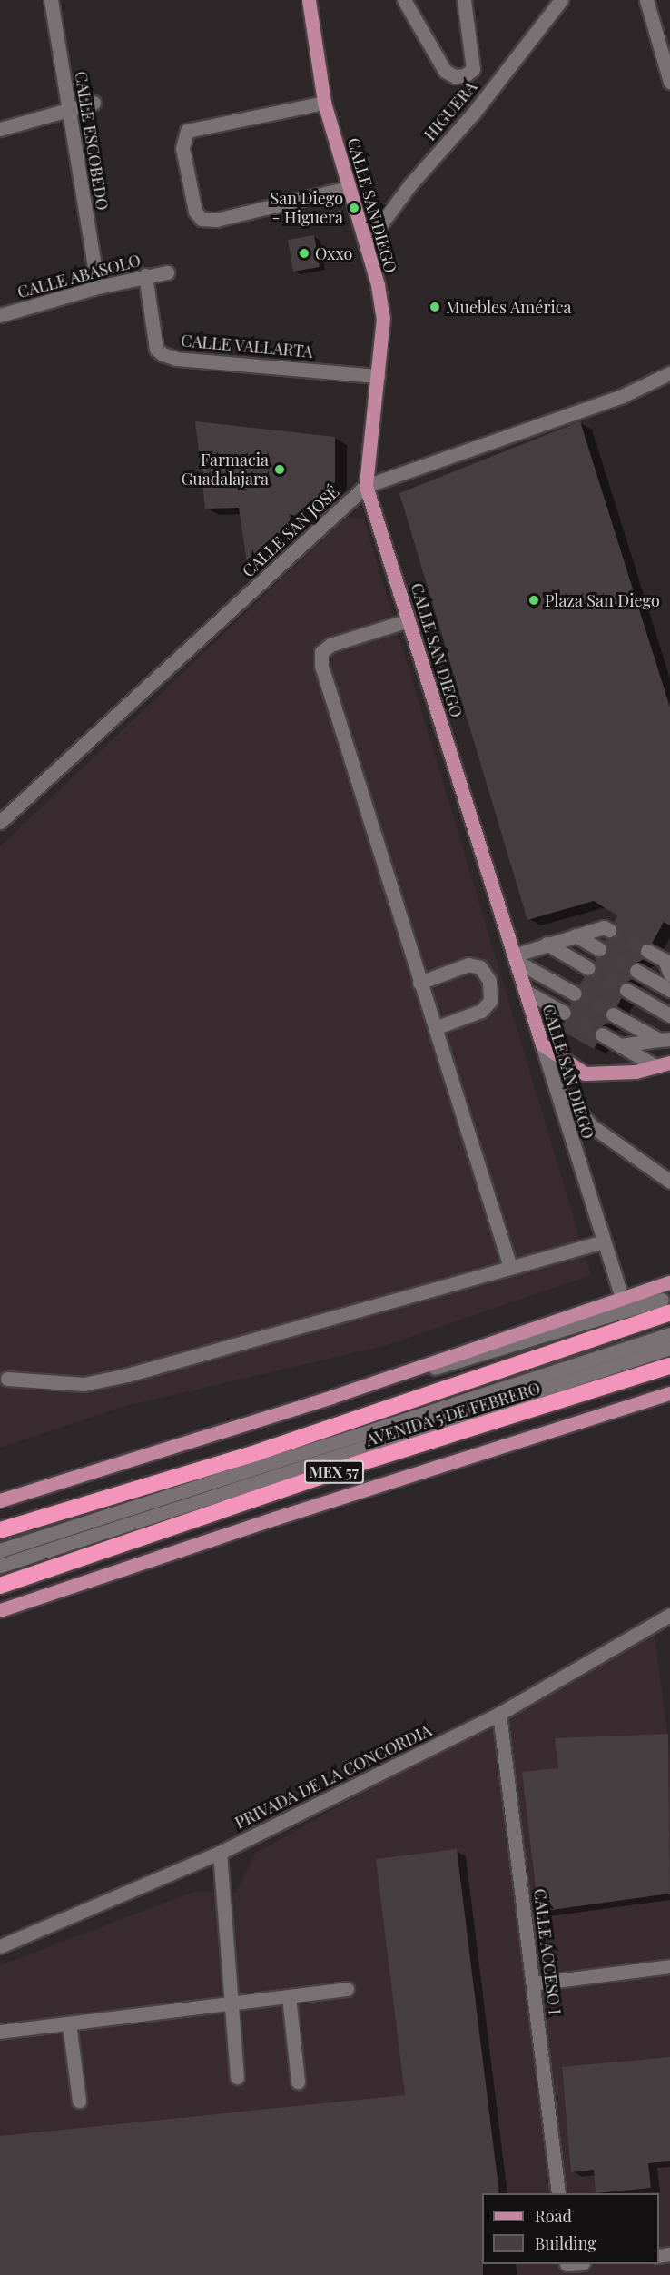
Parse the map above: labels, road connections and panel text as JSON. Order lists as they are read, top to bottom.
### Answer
{
  "streets": {
    "highway": ["AVENIDA 5 DE FEBRERO", "MEX 57"],
    "main road": ["CALLE SAN DIEGO"],
    "street": [
      "HIGUERA",
      "CALLE ESCOBEDO",
      "CALLE ABASOLO",
      "CALLE VALLARTA",
      "CALLE SAN JOSÉ",
      "PRIVADA DE LA CONCORDIA",
      "CALLE ACCESO I"
    ]
  },
  "crossings": [
    ["HIGUERA", "CALLE SAN DIEGO"],
    ["CALLE ESCOBEDO", "CALLE ABASOLO"],
    ["CALLE SAN DIEGO", "CALLE VALLARTA"],
    ["CALLE SAN DIEGO", "CALLE SAN JOSÉ"],
    ["CALLE ABASOLO", "CALLE VALLARTA"],
    ["PRIVADA DE LA CONCORDIA", "CALLE ACCESO I"]
  ],
  "places": [
    "San Diego - Higuera",
    "Oxxo",
    "Muebles América",
    "Farmacia Guadalajara",
    "Plaza San Diego"
  ],
  "legend": ["Road", "Building"]
}
